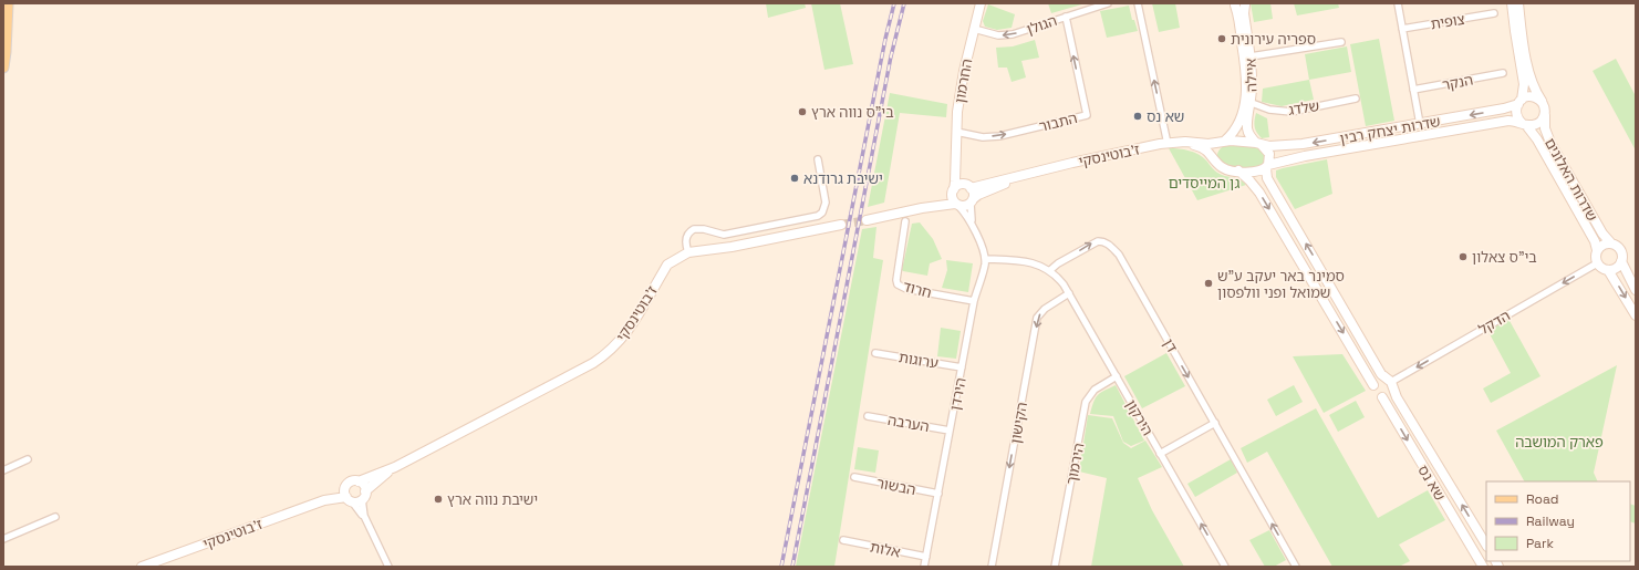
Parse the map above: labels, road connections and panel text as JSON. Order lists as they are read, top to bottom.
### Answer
{
  "streets": {
    "street": [
      "צופית",
      "הגולן",
      "איילה",
      "החרמון",
      "הנקר",
      "שלדג",
      "התבור",
      "שדרות יצחק רבין",
      "ז'בוטינסקי",
      "שדרות האלונים",
      "חרוד",
      "הדקל",
      "דן",
      "ערוגות",
      "הירדן",
      "הירקון",
      "הערבה",
      "הקישון",
      "הירמוך",
      "שא נס",
      "הבשור",
      "אלות"
    ]
  },
  "crossings": [
    ["הגולן", "החרמון"],
    ["הגולן", "התבור"],
    ["איילה", "שלדג"],
    ["איילה", "שדרות יצחק רבין"],
    ["איילה", "ז'בוטינסקי"],
    ["איילה", "שא נס"],
    ["החרמון", "התבור"],
    ["החרמון", "ז'בוטינסקי"],
    ["שדרות יצחק רבין", "ז'בוטינסקי"],
    ["שדרות יצחק רבין", "שדרות האלונים"],
    ["שדרות יצחק רבין", "שא נס"],
    ["שדרות האלונים", "הדקל"],
    ["חרוד", "הירדן"],
    ["הדקל", "שא נס"],
    ["דן", "הירקון"],
    ["ערוגות", "הירדן"],
    ["הירדן", "הערבה"],
    ["הירדן", "הבשור"],
    ["הירדן", "אלות"],
    ["הירקון", "הקישון"],
    ["הירקון", "הירמוך"]
  ],
  "one_way": [
    "הגולן",
    "הדקל",
    "הירקון",
    "הקישון"
  ],
  "parks": ["גן המייסדים", "פארק המושבה"],
  "places": [
    "ספריה עירונית",
    "בי\"ס נווה ארץ",
    "שא נס",
    "ישיבת גרודנא",
    "בי\"ס צאלון",
    "סמינר באר יעקב ע\"ש שמואל ופני וולפסון",
    "ישיבת נווה ארץ"
  ],
  "legend": ["Road", "Railway", "Park"]
}
